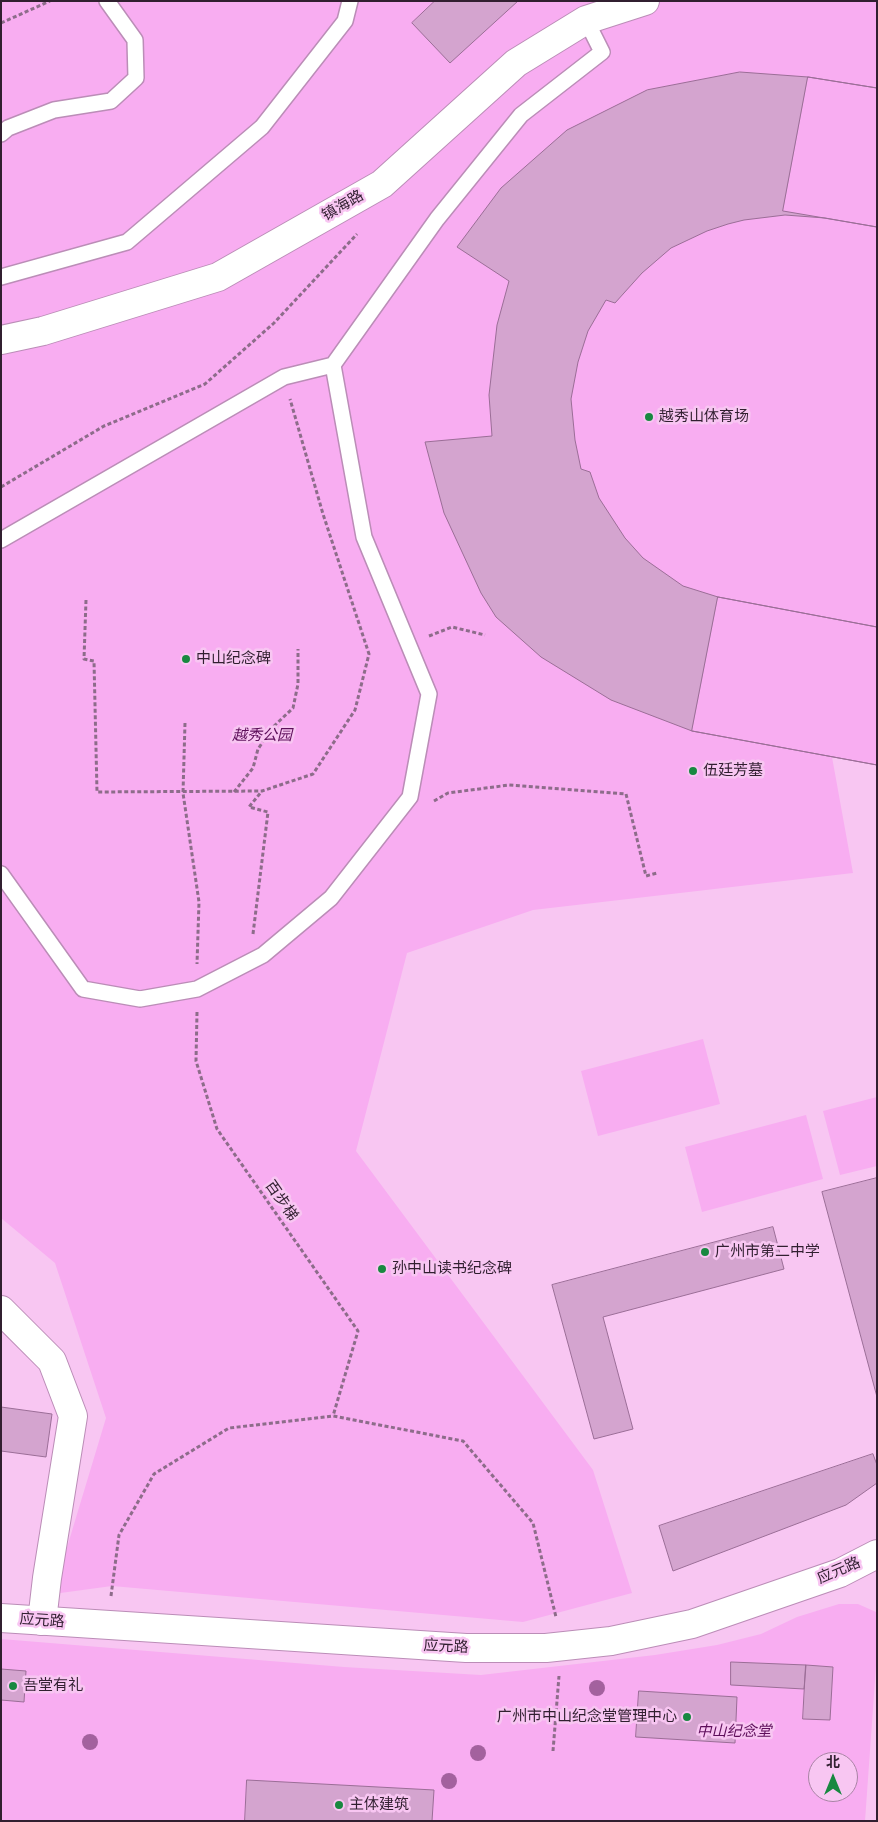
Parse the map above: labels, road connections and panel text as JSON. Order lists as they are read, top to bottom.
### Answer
{
  "streets": {
    "street": ["镇海路", "应元路"],
    "path": ["百步梯"]
  },
  "parks": ["越秀公园", "中山纪念堂"],
  "places": [
    "越秀山体育场",
    "中山纪念碑",
    "伍廷芳墓",
    "广州市第二中学",
    "孙中山读书纪念碑",
    "吾堂有礼",
    "广州市中山纪念堂管理中心",
    "主体建筑"
  ],
  "north": "top"
}
